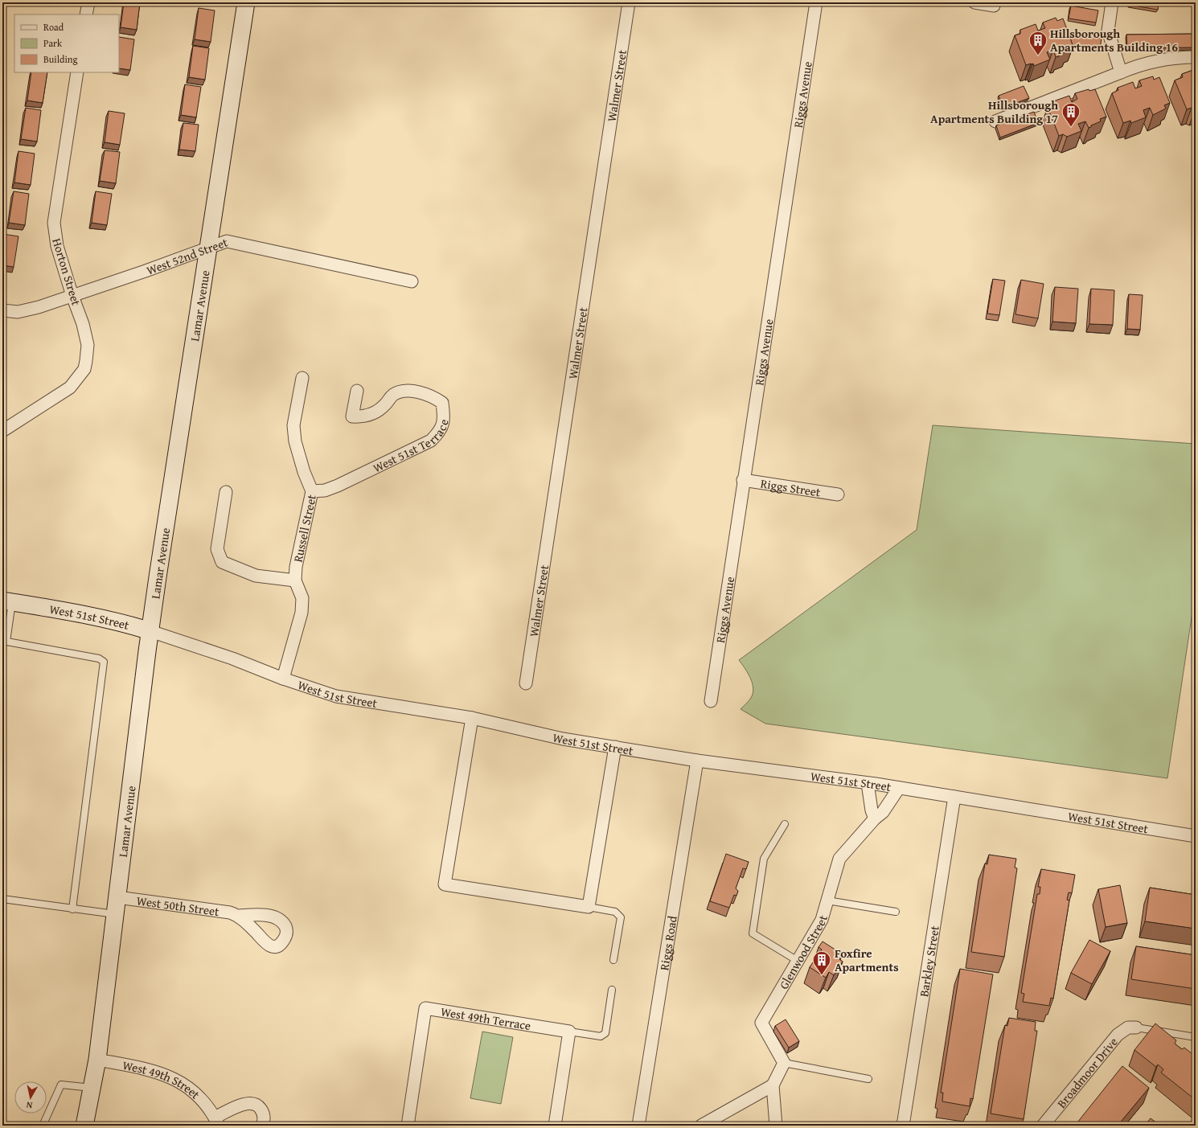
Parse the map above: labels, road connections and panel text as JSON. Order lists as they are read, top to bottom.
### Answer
{
  "streets": {
    "street": [
      "Walmer Street",
      "Riggs Avenue",
      "West 52nd Street",
      "Horton Street",
      "Lamar Avenue",
      "West 51st Terrace",
      "Riggs Street",
      "Russell Street",
      "West 51st Street",
      "West 50th Street",
      "Riggs Road",
      "Glenwood Street",
      "Barkley Street",
      "West 49th Terrace",
      "Broadmoor Drive",
      "West 49th Street"
    ]
  },
  "crossings": [
    ["Riggs Avenue", "Riggs Street"],
    ["West 52nd Street", "Horton Street"],
    ["West 52nd Street", "Lamar Avenue"],
    ["Lamar Avenue", "West 51st Street"],
    ["Lamar Avenue", "West 50th Street"],
    ["Lamar Avenue", "West 49th Street"],
    ["West 51st Terrace", "Russell Street"],
    ["Russell Street", "West 51st Street"],
    ["West 51st Street", "Riggs Road"],
    ["West 51st Street", "Glenwood Street"],
    ["West 51st Street", "Barkley Street"]
  ],
  "places": {
    "building": ["Hillsborough Apartments Building 16", "Hillsborough Apartments Building 17", "Foxfire Apartments"]
  },
  "legend": ["Road", "Park", "Building"],
  "north": "bottom"
}
